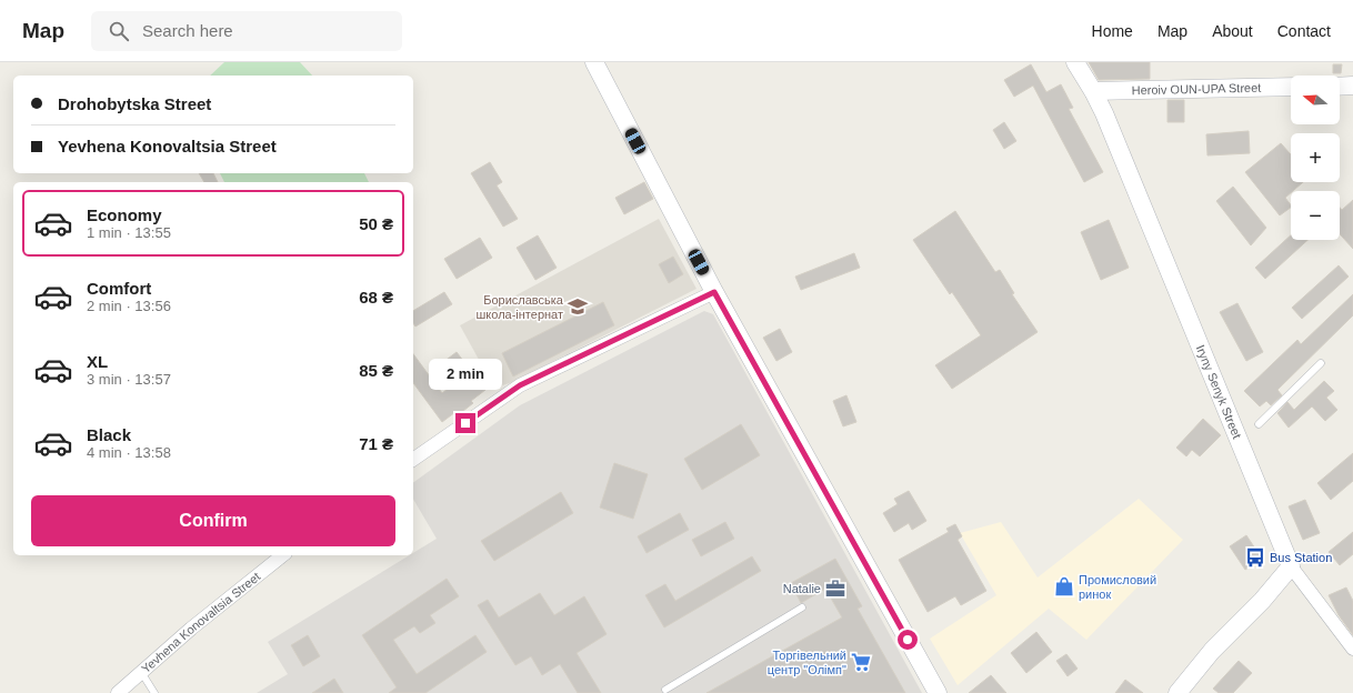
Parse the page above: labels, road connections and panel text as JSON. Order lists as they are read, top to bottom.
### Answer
{
  "streets": {
    "street": ["Heroiv OUN-UPA Street", "Iryny Senyk Street", "Yevhena Konovaltsia Street"]
  },
  "crossings": [
    ["Heroiv OUN-UPA Street", "Iryny Senyk Street"]
  ],
  "places": {
    "school or university": ["Бориславська школа-інтернат"],
    "bus stop": ["Bus Station"],
    "shop": ["Промисловий ринок"],
    "office": ["Natalie"],
    "supermarket": ["Торгівельний центр \"Олімп\""]
  },
  "north": "left",
  "page": {
    "header": "Map",
    "search": "Search here",
    "nav": [
      "Home",
      "Map",
      "About",
      "Contact"
    ],
    "map_buttons": ["+", "−"],
    "banner": ["Drohobytska Street", "Yevhena Konovaltsia Street"],
    "list": [
      {
        "name": "Economy",
        "note": "1 min · 13:55",
        "value": "50 ₴"
      },
      {
        "name": "Comfort",
        "note": "2 min · 13:56",
        "value": "68 ₴"
      },
      {
        "name": "XL",
        "note": "3 min · 13:57",
        "value": "85 ₴"
      },
      {
        "name": "Black",
        "note": "4 min · 13:58",
        "value": "71 ₴"
      }
    ],
    "bubble": "2 min",
    "buttons": "Confirm"
  }
}
